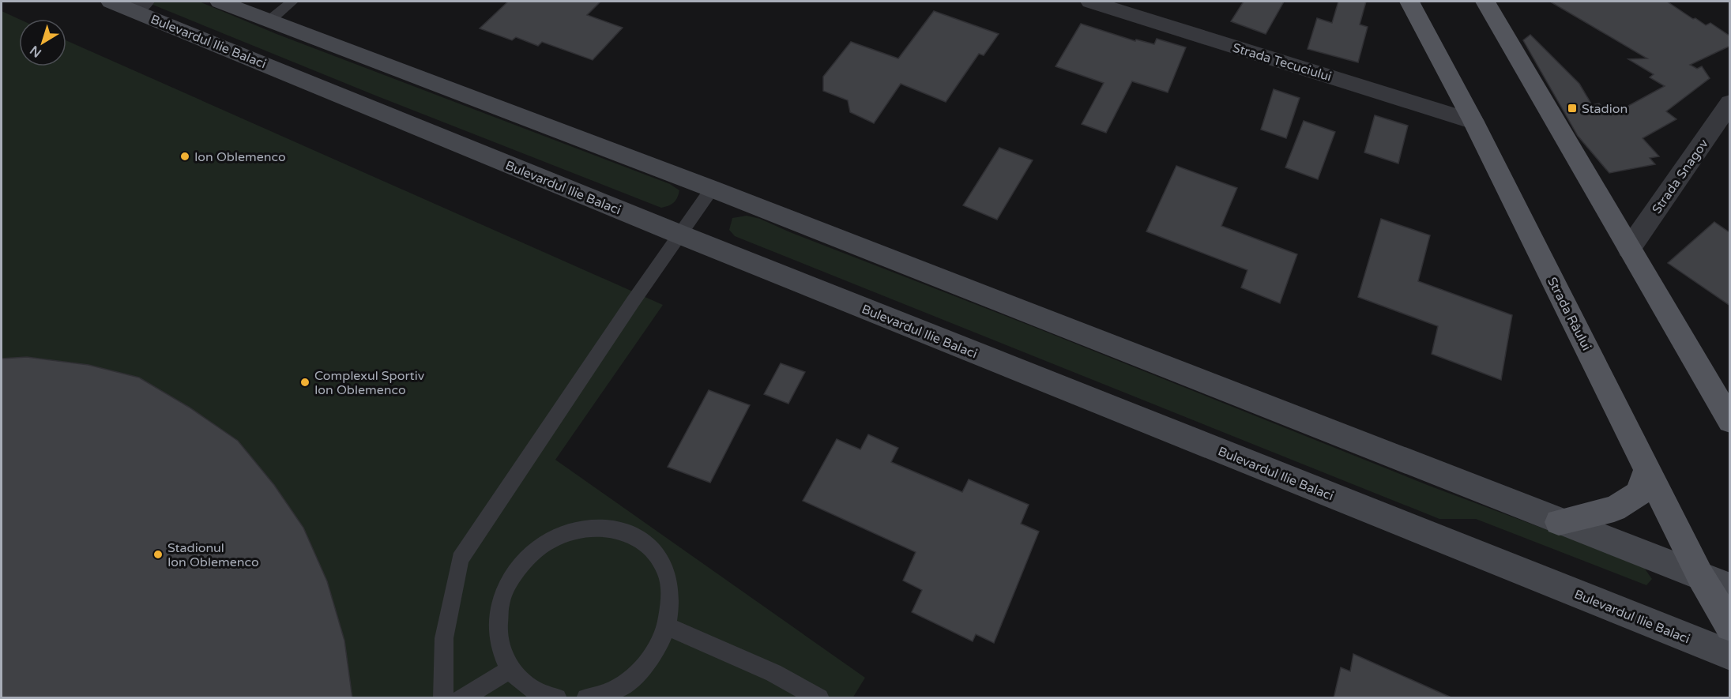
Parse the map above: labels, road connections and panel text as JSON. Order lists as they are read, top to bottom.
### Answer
{
  "streets": {
    "main road": ["Bulevardul Ilie Balaci", "Strada Râului"],
    "street": ["Strada Tecuciului", "Strada Snagov"]
  },
  "crossings": [
    ["Strada Tecuciului", "Strada Râului"]
  ],
  "places": {
    "transit": ["Stadion"],
    "other": ["Ion Oblemenco", "Complexul Sportiv Ion Oblemenco", "Stadionul Ion Oblemenco"]
  },
  "north": "bottom left"
}
